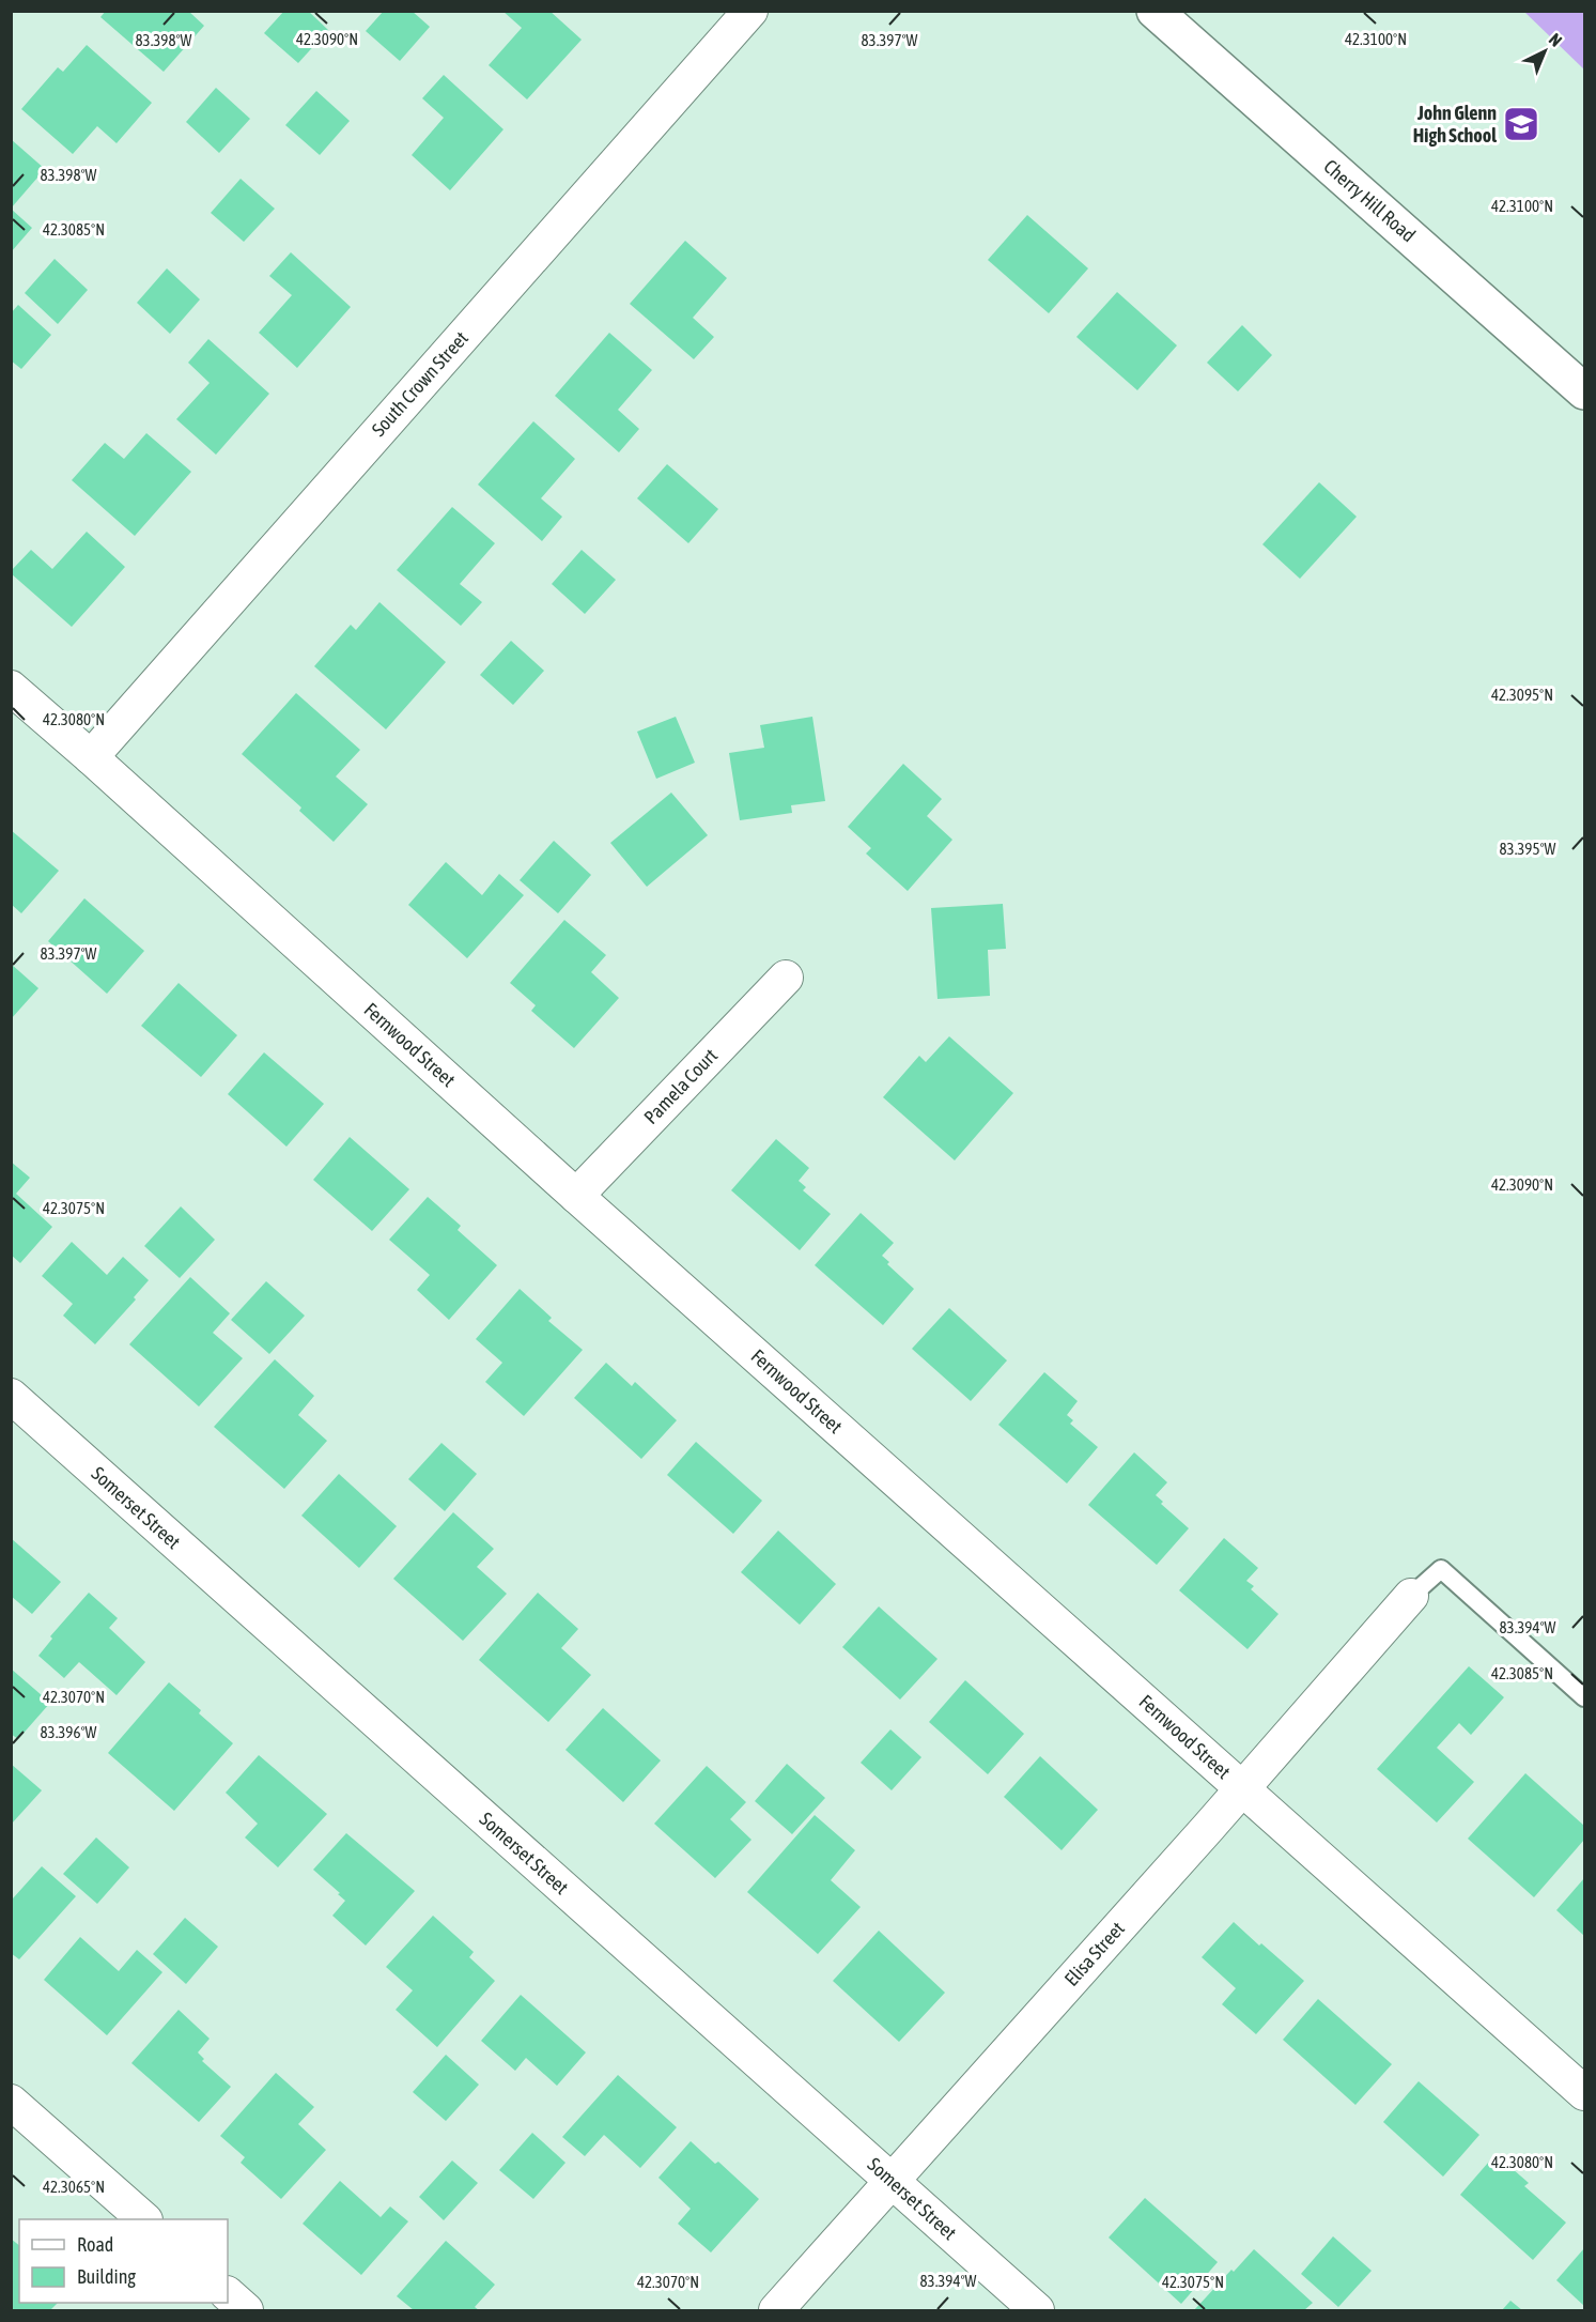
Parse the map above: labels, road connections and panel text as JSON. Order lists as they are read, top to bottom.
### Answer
{
  "streets": {
    "main road": ["Cherry Hill Road"],
    "street": [
      "South Crown Street",
      "Fernwood Street",
      "Pamela Court",
      "Somerset Street",
      "Elisa Street"
    ]
  },
  "crossings": [
    ["South Crown Street", "Fernwood Street"],
    ["Fernwood Street", "Pamela Court"],
    ["Fernwood Street", "Elisa Street"],
    ["Somerset Street", "Elisa Street"]
  ],
  "places": {
    "school or university": ["John Glenn High School"]
  },
  "legend": ["Road", "Building"],
  "north": "top right",
  "coordinates": [
    "42.3090°N",
    "42.3100°N",
    "83.398°W",
    "83.397°W",
    "42.3085°N",
    "42.3095°N",
    "42.3080°N",
    "83.395°W",
    "42.3075°N",
    "83.394°W",
    "42.3070°N",
    "83.396°W",
    "42.3065°N"
  ]
}
